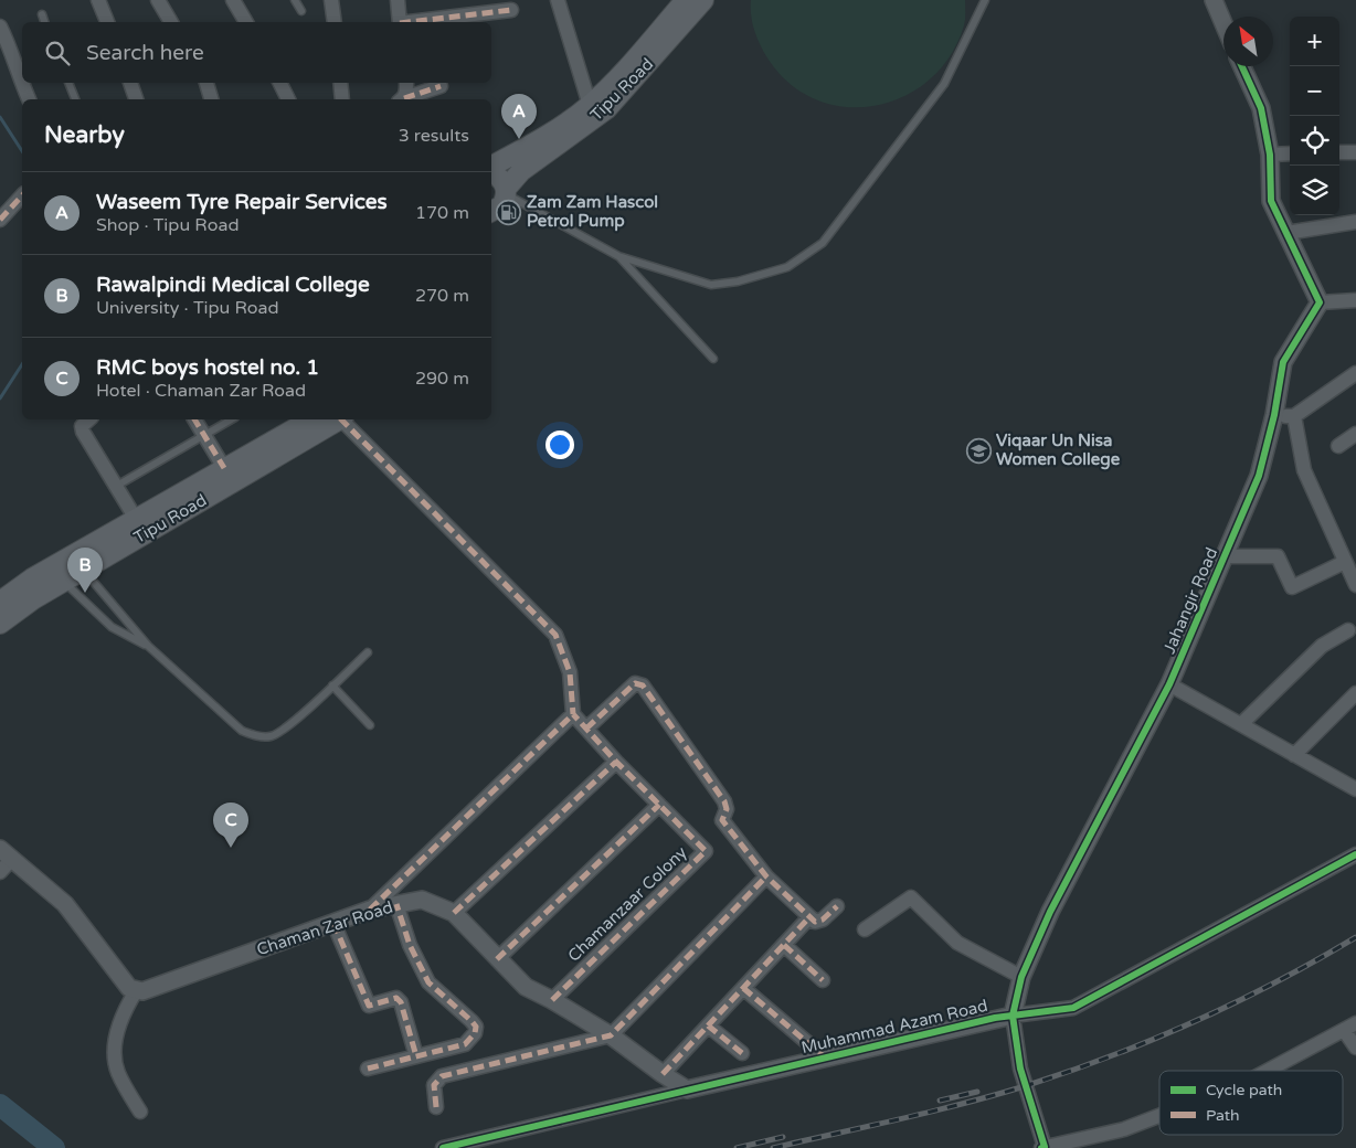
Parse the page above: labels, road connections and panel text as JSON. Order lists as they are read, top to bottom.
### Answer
{
  "streets": {
    "main road": ["Tipu Road"],
    "street": [
      "Jahangir Road",
      "Chamanzaar Colony",
      "Chaman Zar Road",
      "Muhammad Azam Road"
    ]
  },
  "crossings": [
    ["Jahangir Road", "Muhammad Azam Road"],
    ["Chamanzaar Colony", "Chaman Zar Road"],
    ["Chaman Zar Road", "Muhammad Azam Road"]
  ],
  "places": {
    "fuel station": ["Zam Zam Hascol Petrol Pump"],
    "school or university": ["Viqaar Un Nisa Women College"]
  },
  "legend": ["Cycle path", "Path"],
  "north": "top left",
  "page": {
    "map_buttons": ["+", "−"],
    "search": "Search here",
    "pins": ["A", "B", "C"],
    "heading": ["Nearby", "3 results"],
    "list": [
      {
        "mark": "A",
        "name": "Waseem Tyre Repair Services",
        "note": "Shop · Tipu Road",
        "value": "170 m"
      },
      {
        "mark": "B",
        "name": "Rawalpindi Medical College",
        "note": "University · Tipu Road",
        "value": "270 m"
      },
      {
        "mark": "C",
        "name": "RMC boys hostel no. 1",
        "note": "Hotel · Chaman Zar Road",
        "value": "290 m"
      }
    ]
  }
}
